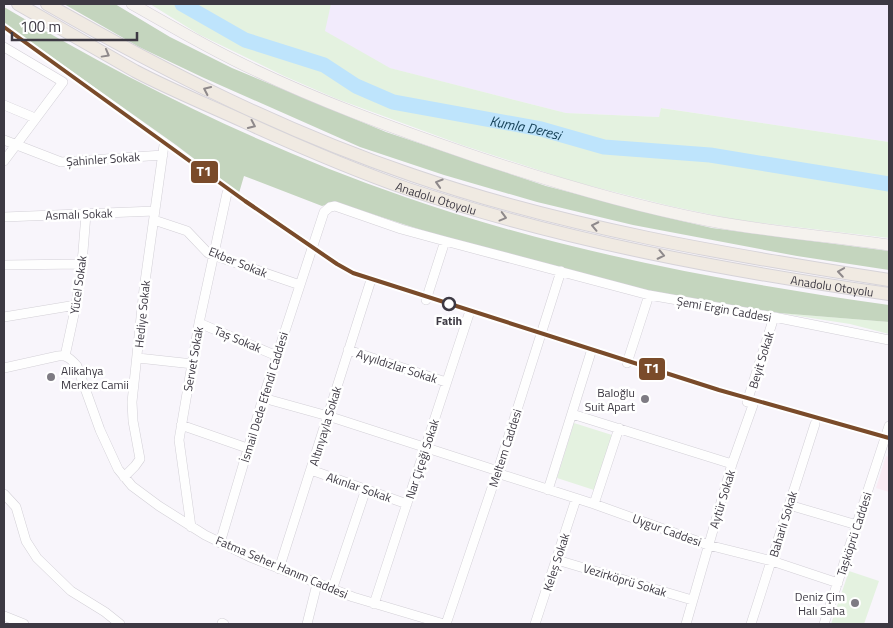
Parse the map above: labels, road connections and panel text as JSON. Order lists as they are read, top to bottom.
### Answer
{
  "streets": {
    "highway": ["Anadolu Otoyolu"],
    "street": [
      "Şahinler Sokak",
      "Asmalı Sokak",
      "Ekber Sokak",
      "Yücel Sokak",
      "Şemi Ergin Caddesi",
      "Hediye Sokak",
      "Taş Sokak",
      "Servet Sokak",
      "Beyit Sokak",
      "Ayyıldızlar Sokak",
      "İsmail Dede Efendi Caddesi",
      "Altınyayla Sokak",
      "Meltem Caddesi",
      "Nar Çiçeği Sokak",
      "Akınlar Sokak",
      "Aytür Sokak",
      "Baharlı Sokak",
      "Uygur Caddesi",
      "Taşköprü Caddesi",
      "Keleş Sokak",
      "Fatma Seher Hanım Caddesi",
      "Vezirköprü Sokak"
    ]
  },
  "crossings": [
    ["Şahinler Sokak", "Hediye Sokak"],
    ["Asmalı Sokak", "Yücel Sokak"],
    ["Asmalı Sokak", "Hediye Sokak"],
    ["Ekber Sokak", "Hediye Sokak"],
    ["Ekber Sokak", "Servet Sokak"],
    ["Ekber Sokak", "İsmail Dede Efendi Caddesi"],
    ["Yücel Sokak", "Fatma Seher Hanım Caddesi"],
    ["Şemi Ergin Caddesi", "Beyit Sokak"],
    ["Şemi Ergin Caddesi", "İsmail Dede Efendi Caddesi"],
    ["Şemi Ergin Caddesi", "Meltem Caddesi"],
    ["Hediye Sokak", "Fatma Seher Hanım Caddesi"],
    ["Taş Sokak", "Servet Sokak"],
    ["Taş Sokak", "İsmail Dede Efendi Caddesi"],
    ["Servet Sokak", "Fatma Seher Hanım Caddesi"],
    ["Beyit Sokak", "Aytür Sokak"],
    ["Ayyıldızlar Sokak", "Altınyayla Sokak"],
    ["Ayyıldızlar Sokak", "Nar Çiçeği Sokak"],
    ["İsmail Dede Efendi Caddesi", "Uygur Caddesi"],
    ["İsmail Dede Efendi Caddesi", "Fatma Seher Hanım Caddesi"],
    ["Altınyayla Sokak", "Akınlar Sokak"],
    ["Altınyayla Sokak", "Uygur Caddesi"],
    ["Altınyayla Sokak", "Fatma Seher Hanım Caddesi"],
    ["Meltem Caddesi", "Uygur Caddesi"],
    ["Meltem Caddesi", "Fatma Seher Hanım Caddesi"],
    ["Nar Çiçeği Sokak", "Akınlar Sokak"],
    ["Nar Çiçeği Sokak", "Uygur Caddesi"],
    ["Nar Çiçeği Sokak", "Fatma Seher Hanım Caddesi"],
    ["Aytür Sokak", "Uygur Caddesi"],
    ["Aytür Sokak", "Vezirköprü Sokak"],
    ["Baharlı Sokak", "Uygur Caddesi"],
    ["Uygur Caddesi", "Taşköprü Caddesi"],
    ["Uygur Caddesi", "Keleş Sokak"],
    ["Keleş Sokak", "Vezirköprü Sokak"]
  ],
  "water": ["Kumla Deresi"],
  "places": [
    "Fatih",
    "Alikahya Merkez Camii",
    "Baloğlu Suit Apart",
    "Deniz Çim Halı Saha"
  ],
  "lines": ["transit line T1"],
  "scale_bar": "100 m"
}
